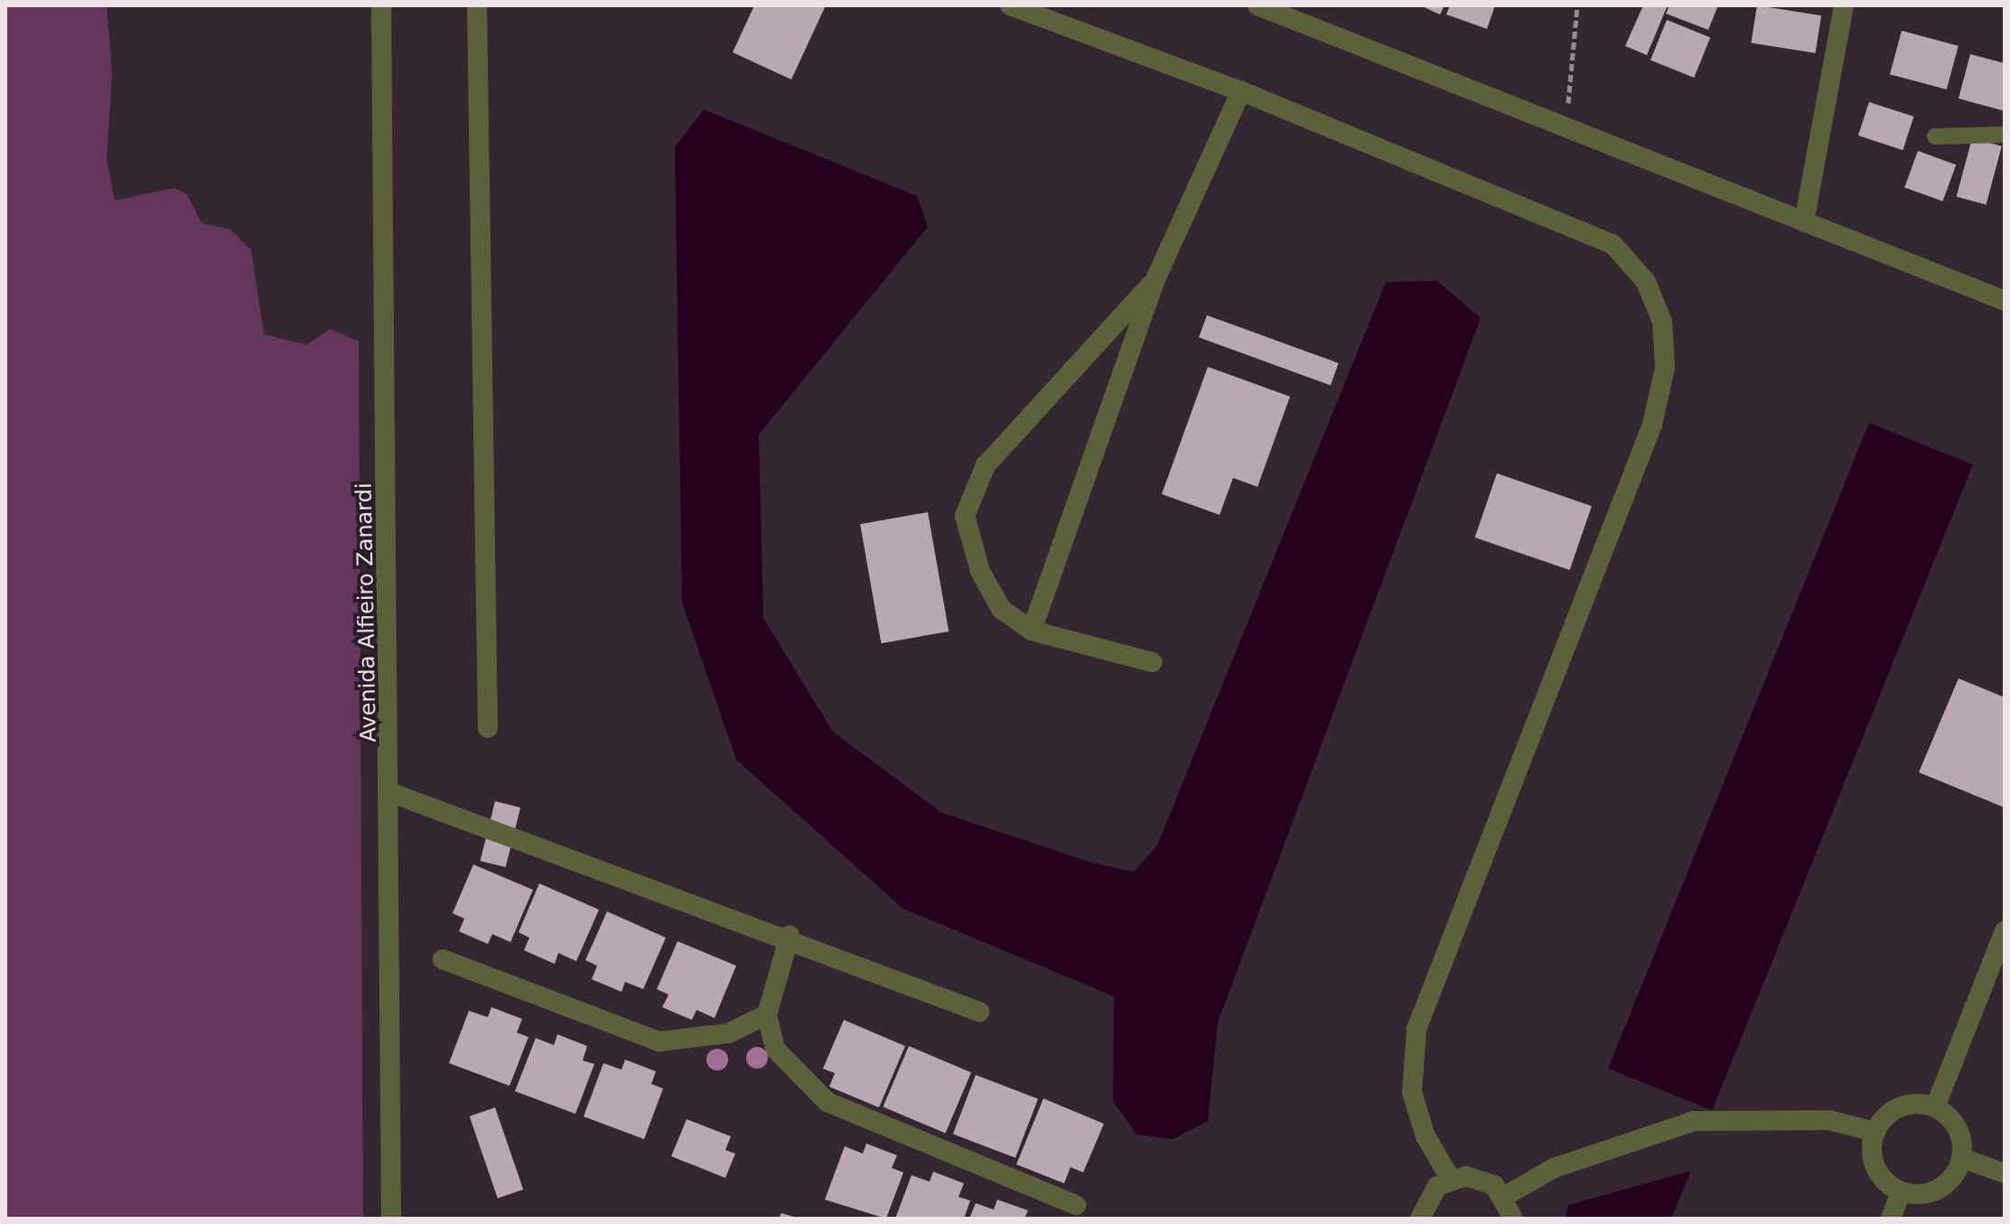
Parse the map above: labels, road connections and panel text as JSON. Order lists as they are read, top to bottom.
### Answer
{
  "streets": {
    "street": ["Avenida Alfieiro Zanardi"]
  }
}
